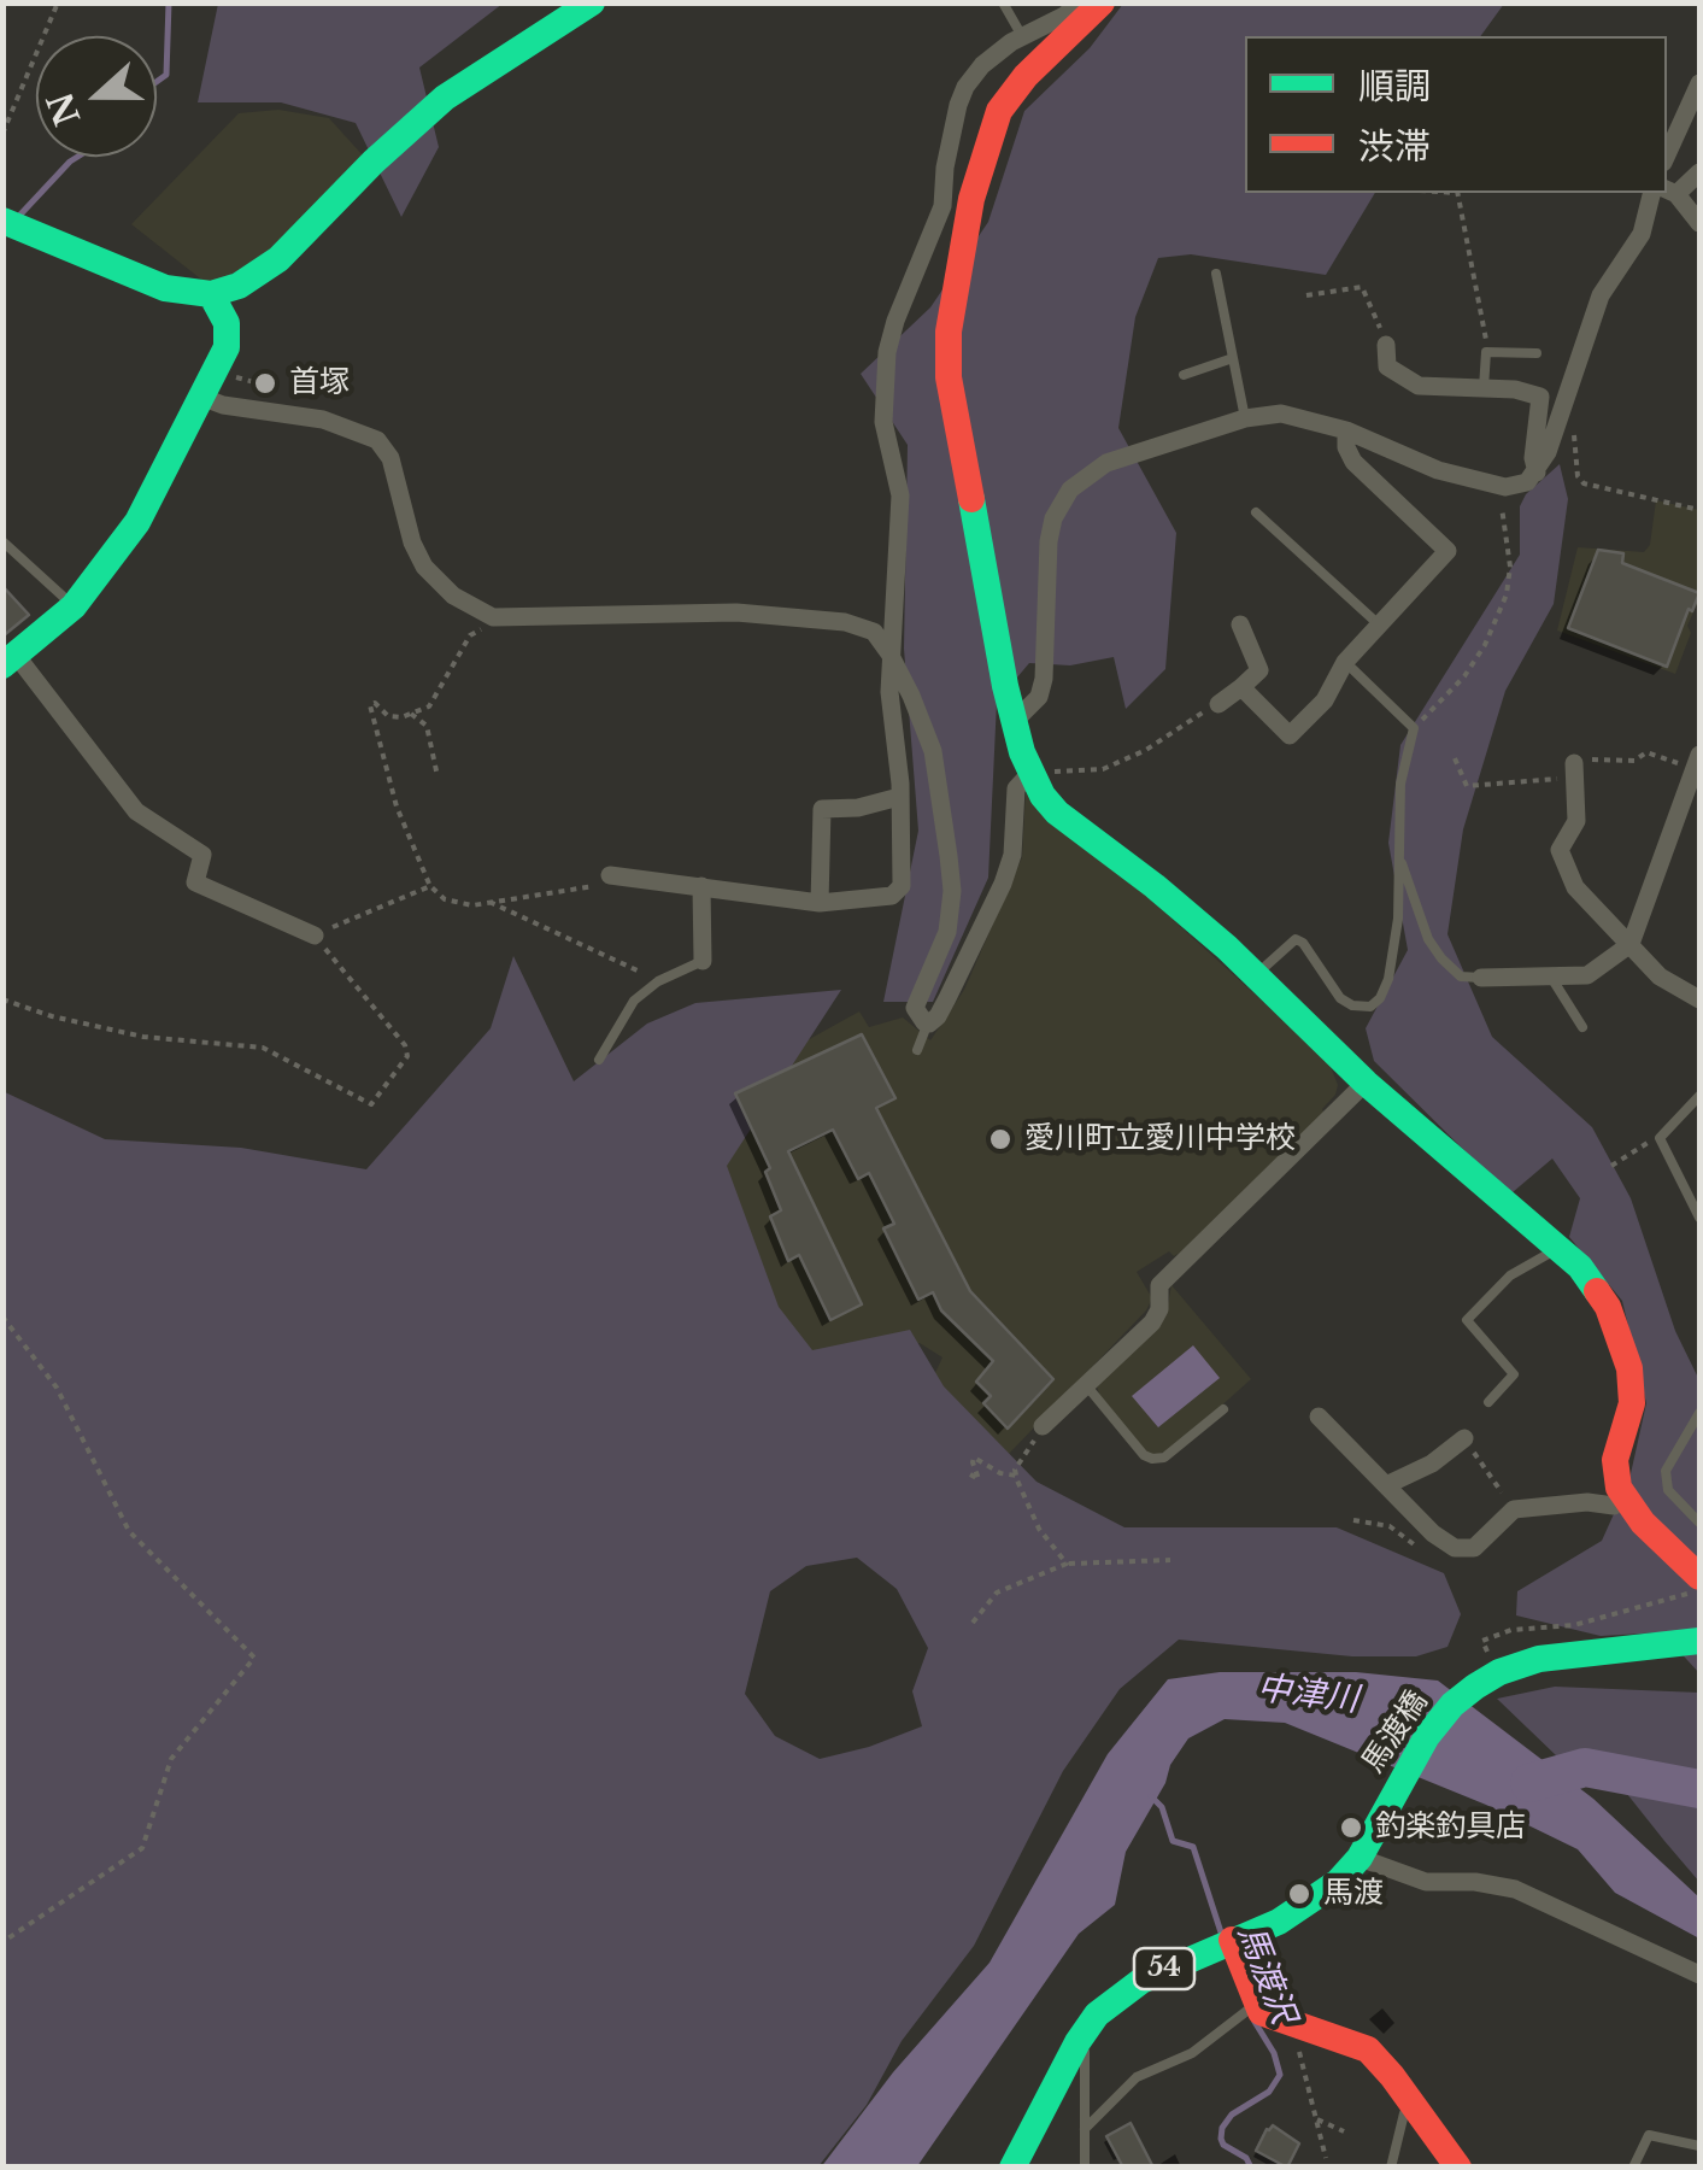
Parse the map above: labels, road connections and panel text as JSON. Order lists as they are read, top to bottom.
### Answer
{
  "streets": {
    "street": ["馬渡橋", "54"]
  },
  "crossings": [
    ["馬渡橋", "54"]
  ],
  "water": ["中津川", "馬渡沢"],
  "places": [
    "首塚",
    "愛川町立愛川中学校",
    "釣楽釣具店",
    "馬渡"
  ],
  "legend": ["順調", "渋滞"],
  "north": "left"
}
